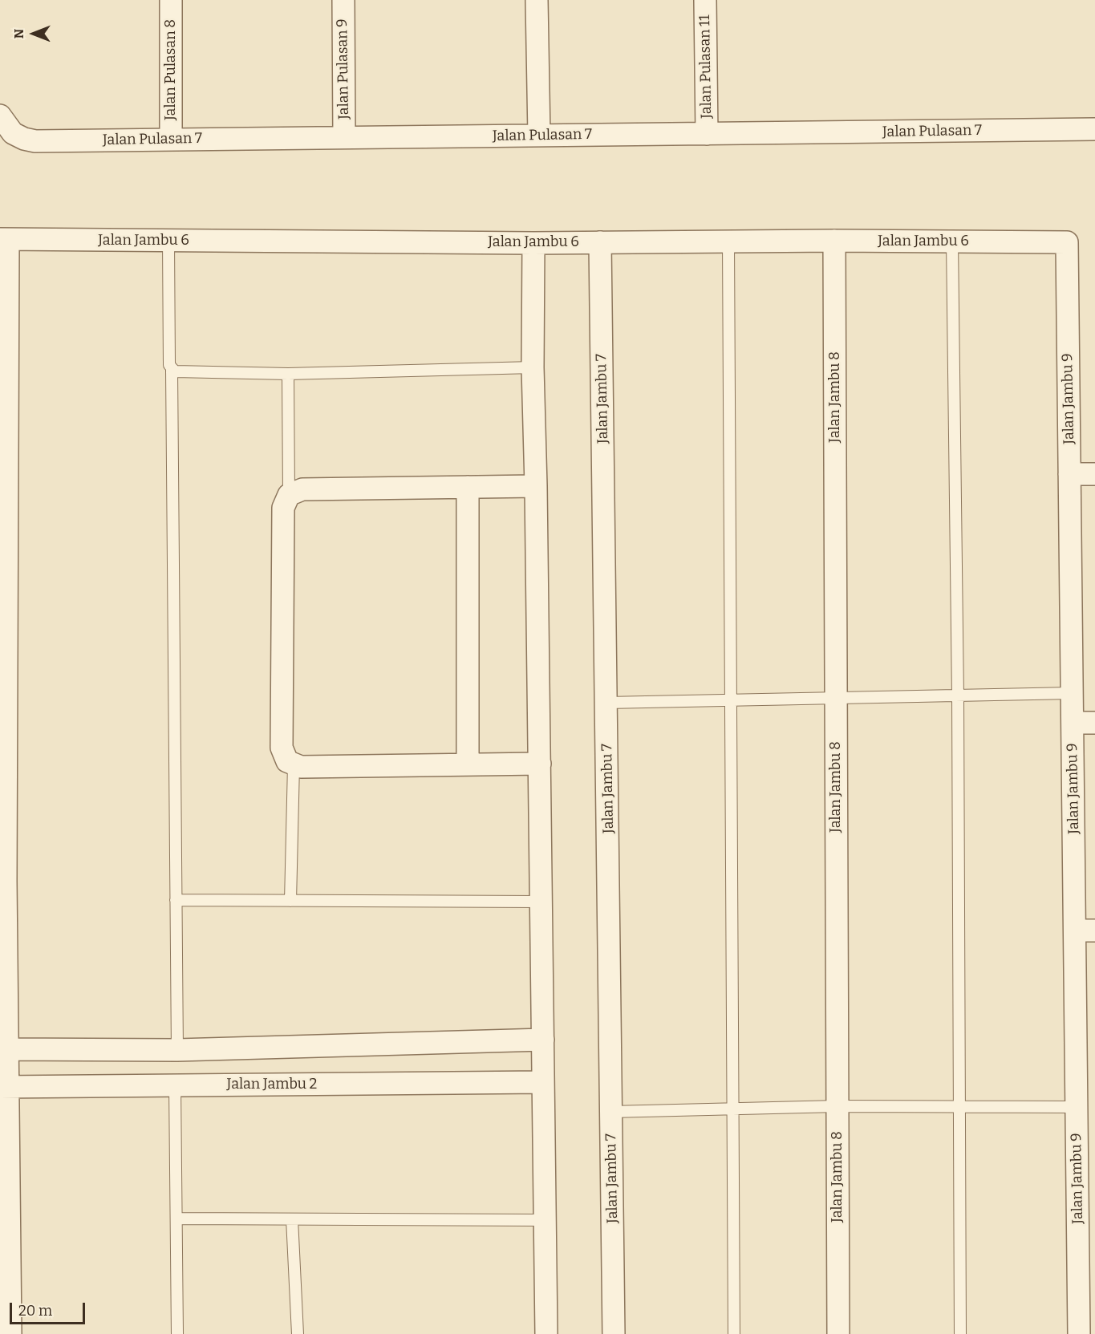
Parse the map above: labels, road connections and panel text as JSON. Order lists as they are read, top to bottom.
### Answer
{
  "streets": {
    "street": [
      "Jalan Pulasan 11",
      "Jalan Pulasan 9",
      "Jalan Pulasan 8",
      "Jalan Pulasan 7",
      "Jalan Jambu 6",
      "Jalan Jambu 8",
      "Jalan Jambu 7",
      "Jalan Jambu 9",
      "Jalan Jambu 2"
    ]
  },
  "crossings": [
    ["Jalan Pulasan 11", "Jalan Pulasan 7"],
    ["Jalan Pulasan 9", "Jalan Pulasan 7"],
    ["Jalan Pulasan 8", "Jalan Pulasan 7"],
    ["Jalan Jambu 6", "Jalan Jambu 8"],
    ["Jalan Jambu 6", "Jalan Jambu 7"],
    ["Jalan Jambu 6", "Jalan Jambu 9"]
  ],
  "scale_bar": "20 m",
  "north": "left"
}
